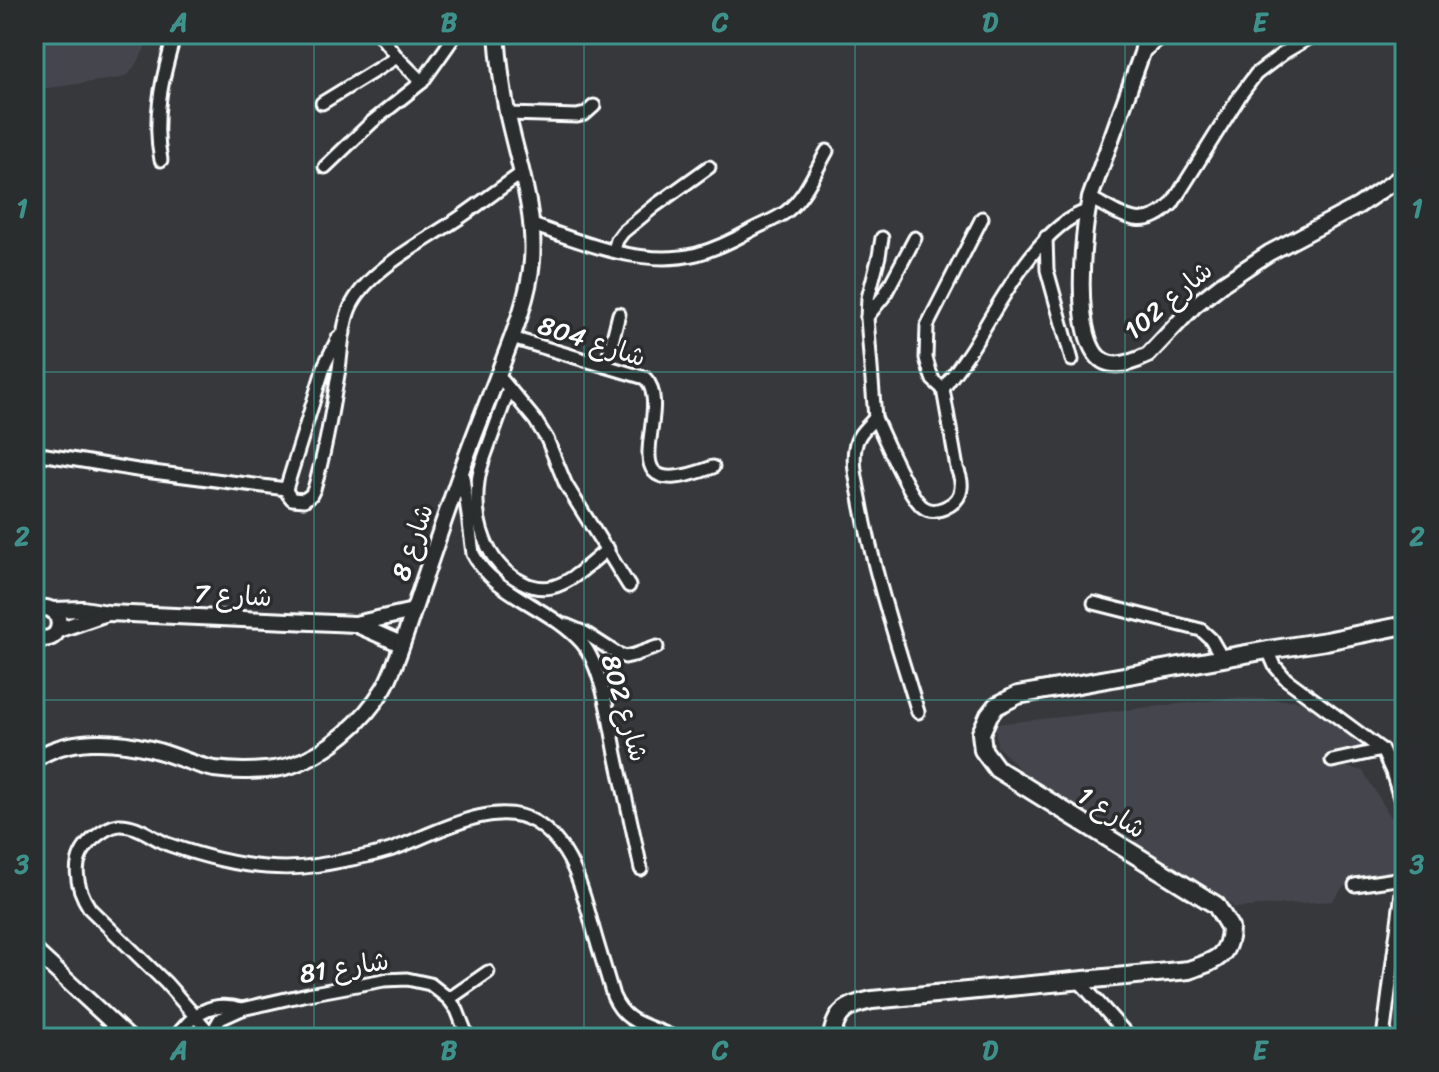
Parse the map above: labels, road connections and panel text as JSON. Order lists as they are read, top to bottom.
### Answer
{
  "streets": {
    "main road": ["شارع 1"],
    "street": [
      "شارع 102",
      "شارع 804",
      "شارع 8",
      "شارع 7",
      "شارع 802",
      "شارع 81"
    ]
  },
  "crossings": [
    ["شارع 804", "شارع 8"],
    ["شارع 8", "شارع 802"]
  ],
  "grid": {
    "columns": [
      "A",
      "B",
      "C",
      "D",
      "E"
    ],
    "rows": ["1", "2", "3"]
  }
}
